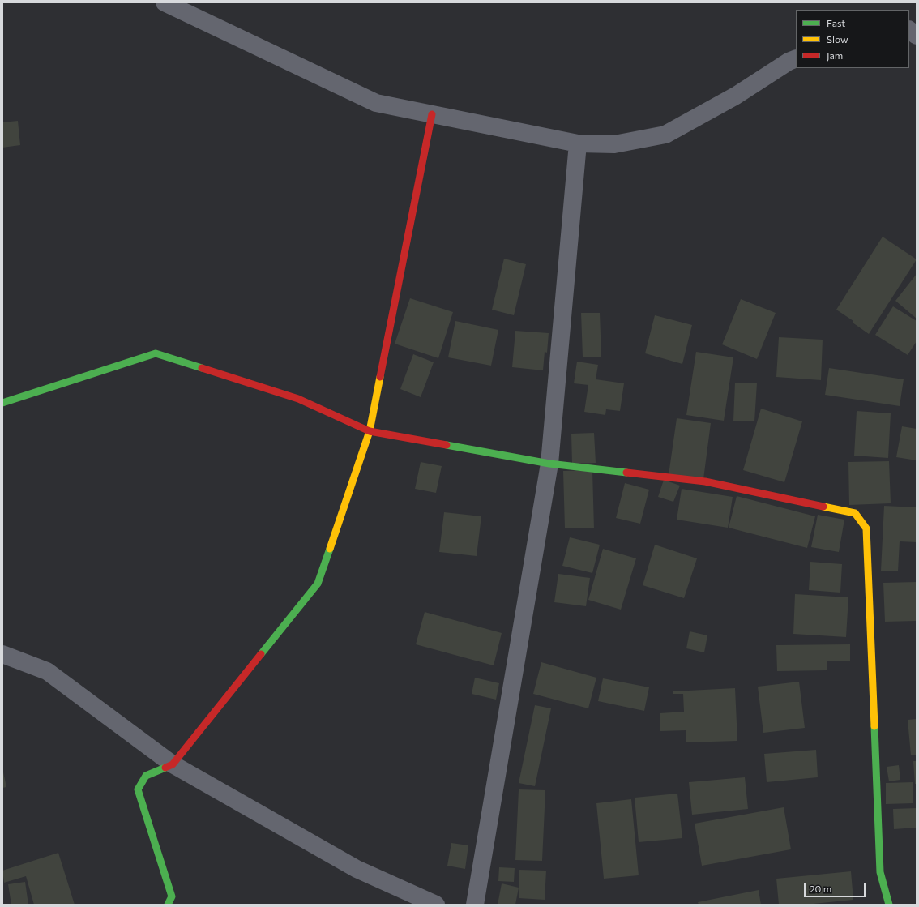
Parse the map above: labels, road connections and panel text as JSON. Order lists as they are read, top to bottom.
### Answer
{
  "legend": ["Fast", "Slow", "Jam"],
  "scale_bar": "20 m"
}
